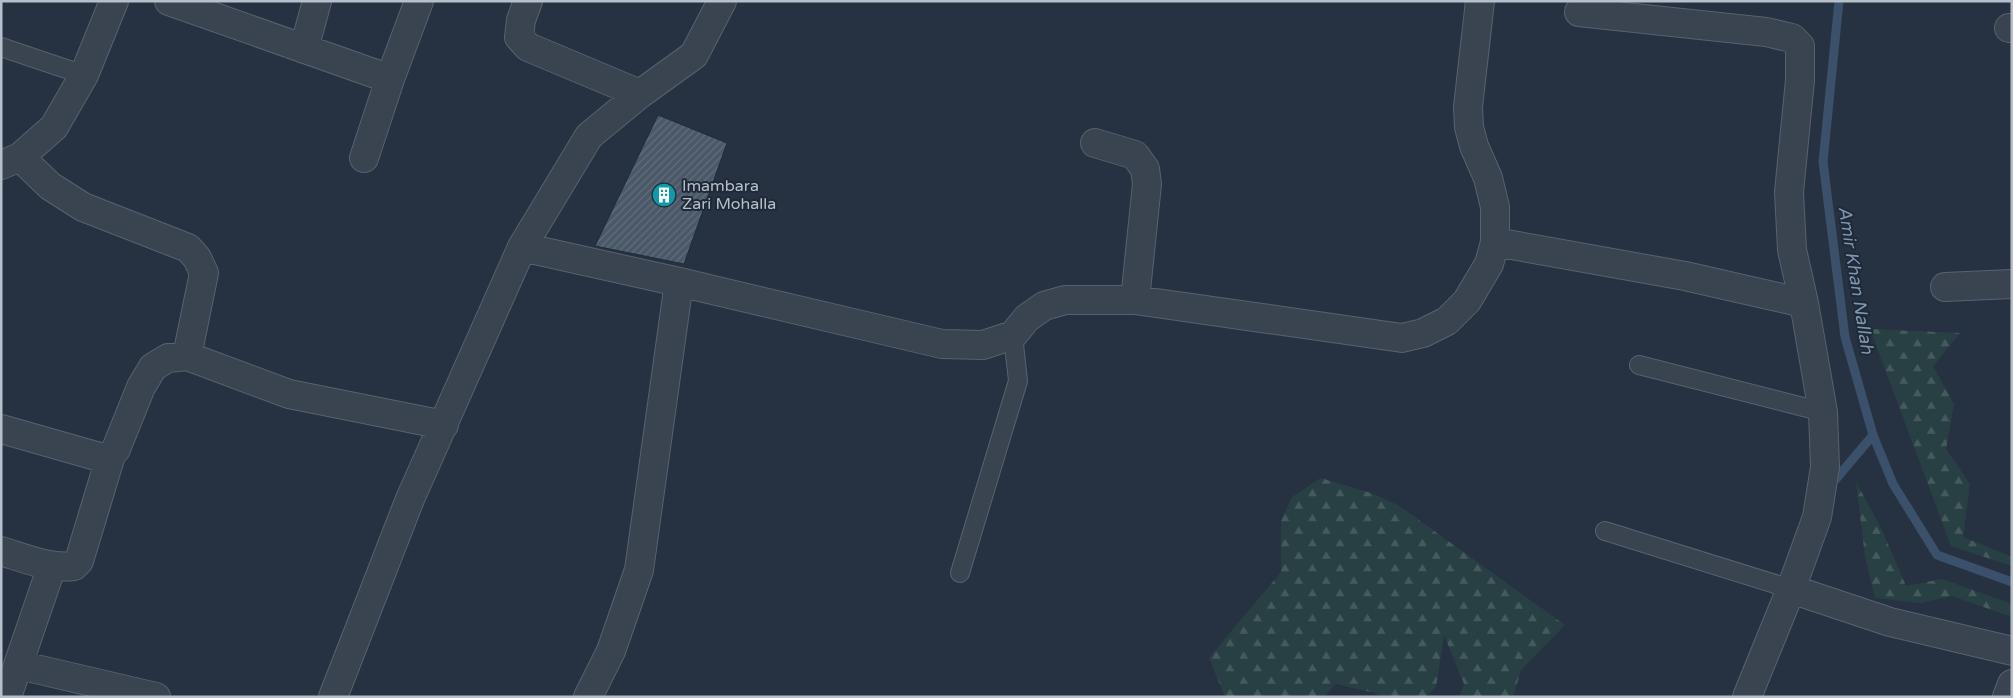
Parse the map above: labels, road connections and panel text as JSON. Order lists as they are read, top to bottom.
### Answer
{
  "water": ["Amir Khan Nallah"],
  "places": {
    "building": ["Imambara Zari Mohalla"]
  }
}
